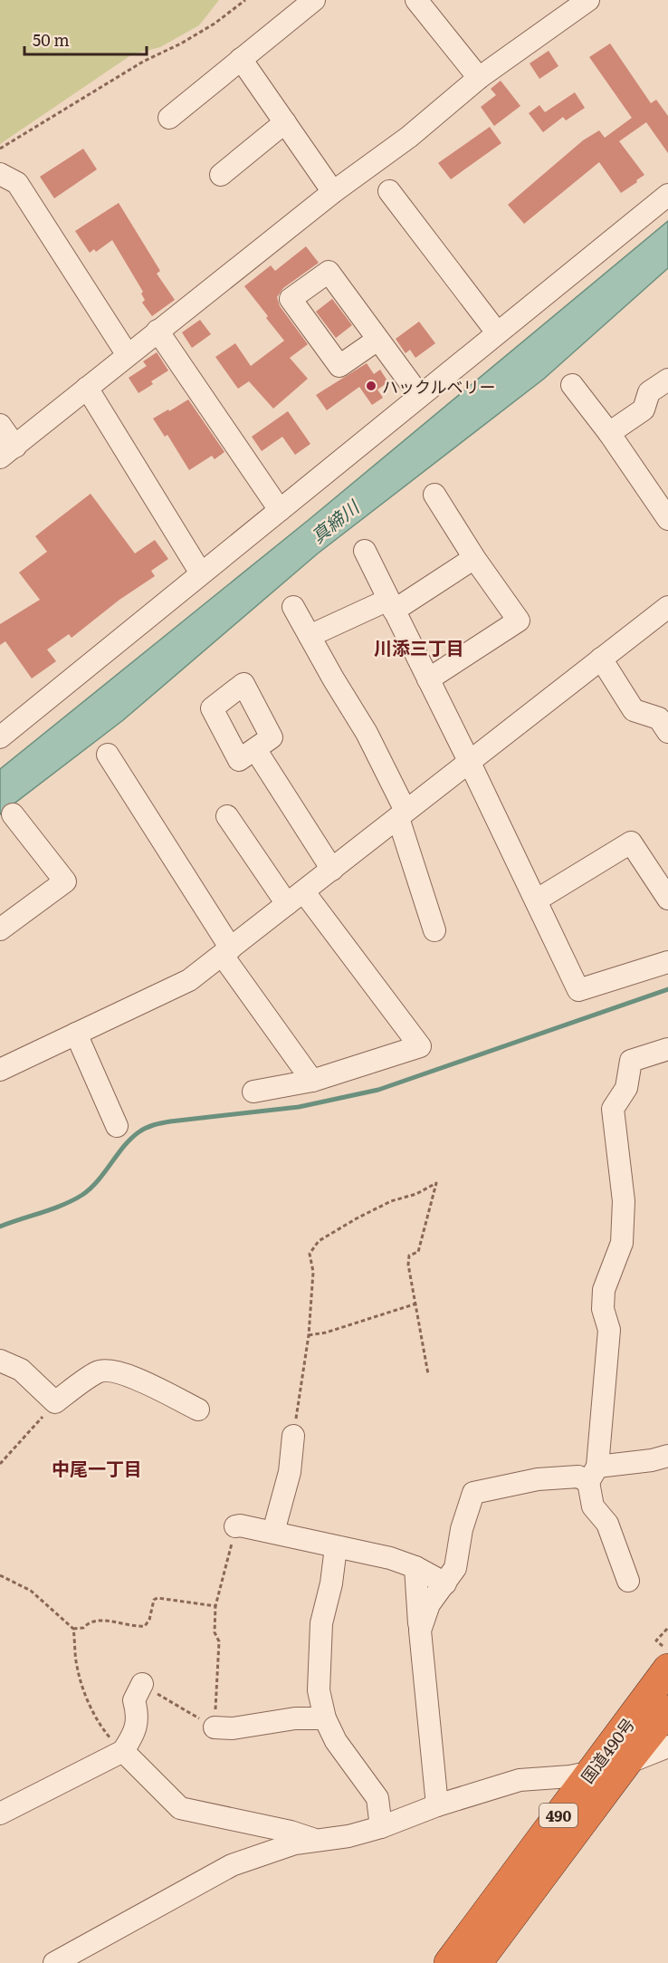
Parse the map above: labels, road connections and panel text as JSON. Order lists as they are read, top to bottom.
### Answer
{
  "streets": {
    "highway": ["国道490号", "490"]
  },
  "districts": ["川添三丁目", "中尾一丁目"],
  "water": ["真締川"],
  "places": ["ハックルベリー"],
  "scale_bar": "50 m"
}
